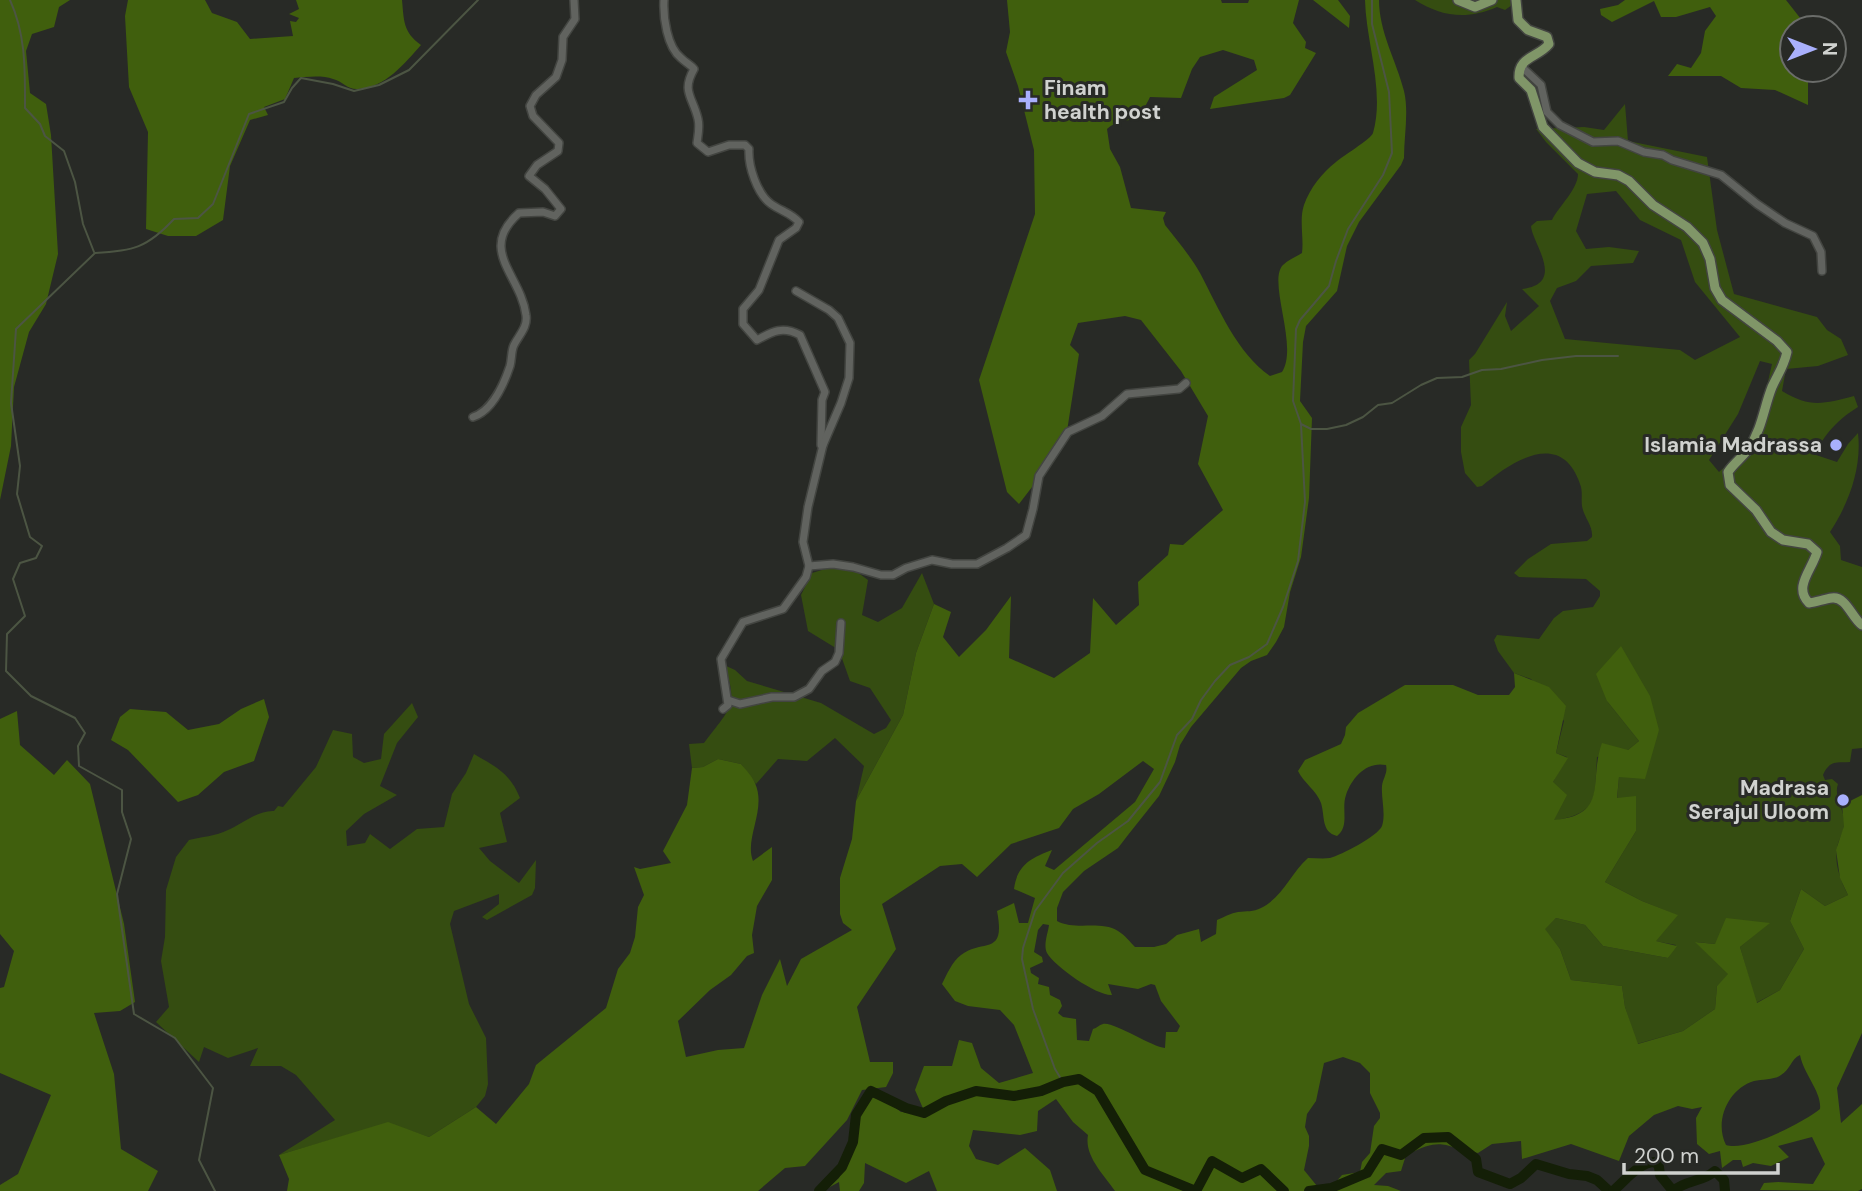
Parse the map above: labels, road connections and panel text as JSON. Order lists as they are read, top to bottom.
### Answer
{
  "places": {
    "health": ["Finam health post"],
    "other": ["Islamia Madrassa", "Madrasa Serajul Uloom"]
  },
  "scale_bar": "200 m",
  "north": "right"
}
